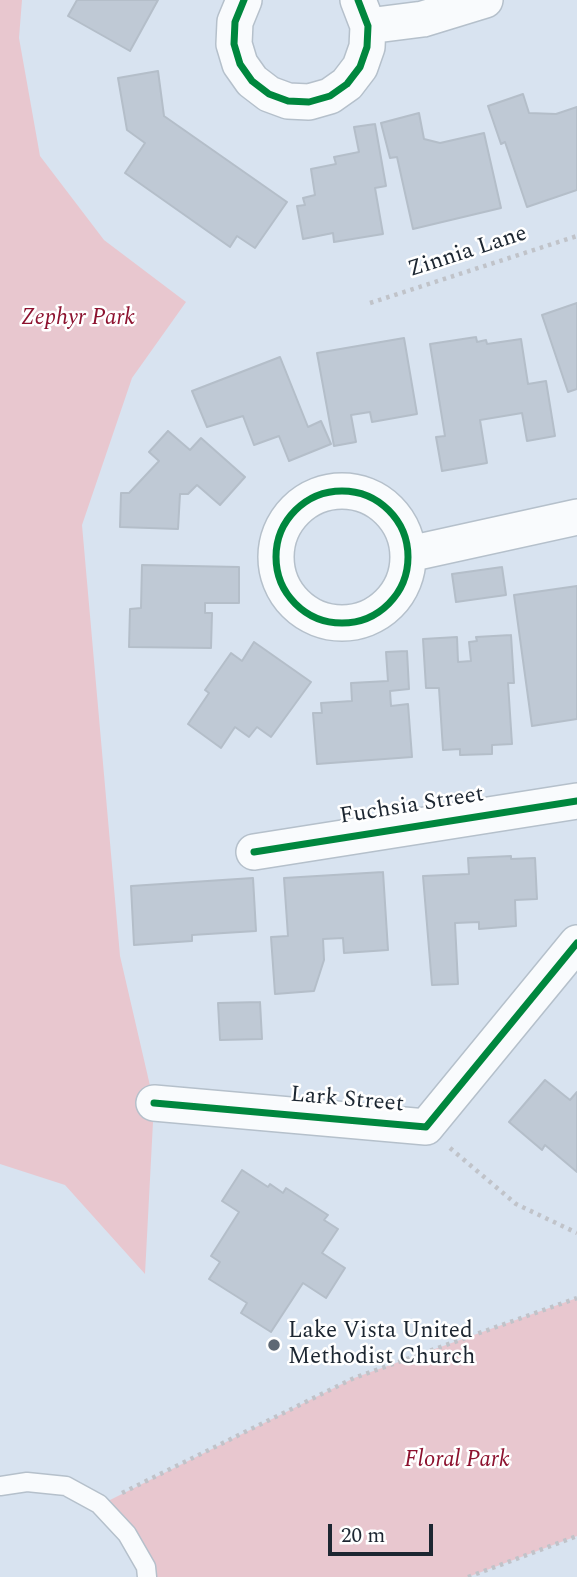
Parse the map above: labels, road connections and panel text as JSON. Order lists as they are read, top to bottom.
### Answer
{
  "streets": {
    "street": ["Fuchsia Street", "Lark Street"],
    "path": ["Zinnia Lane"]
  },
  "parks": ["Zephyr Park", "Floral Park"],
  "places": ["Lake Vista United Methodist Church"],
  "scale_bar": "20 m"
}
